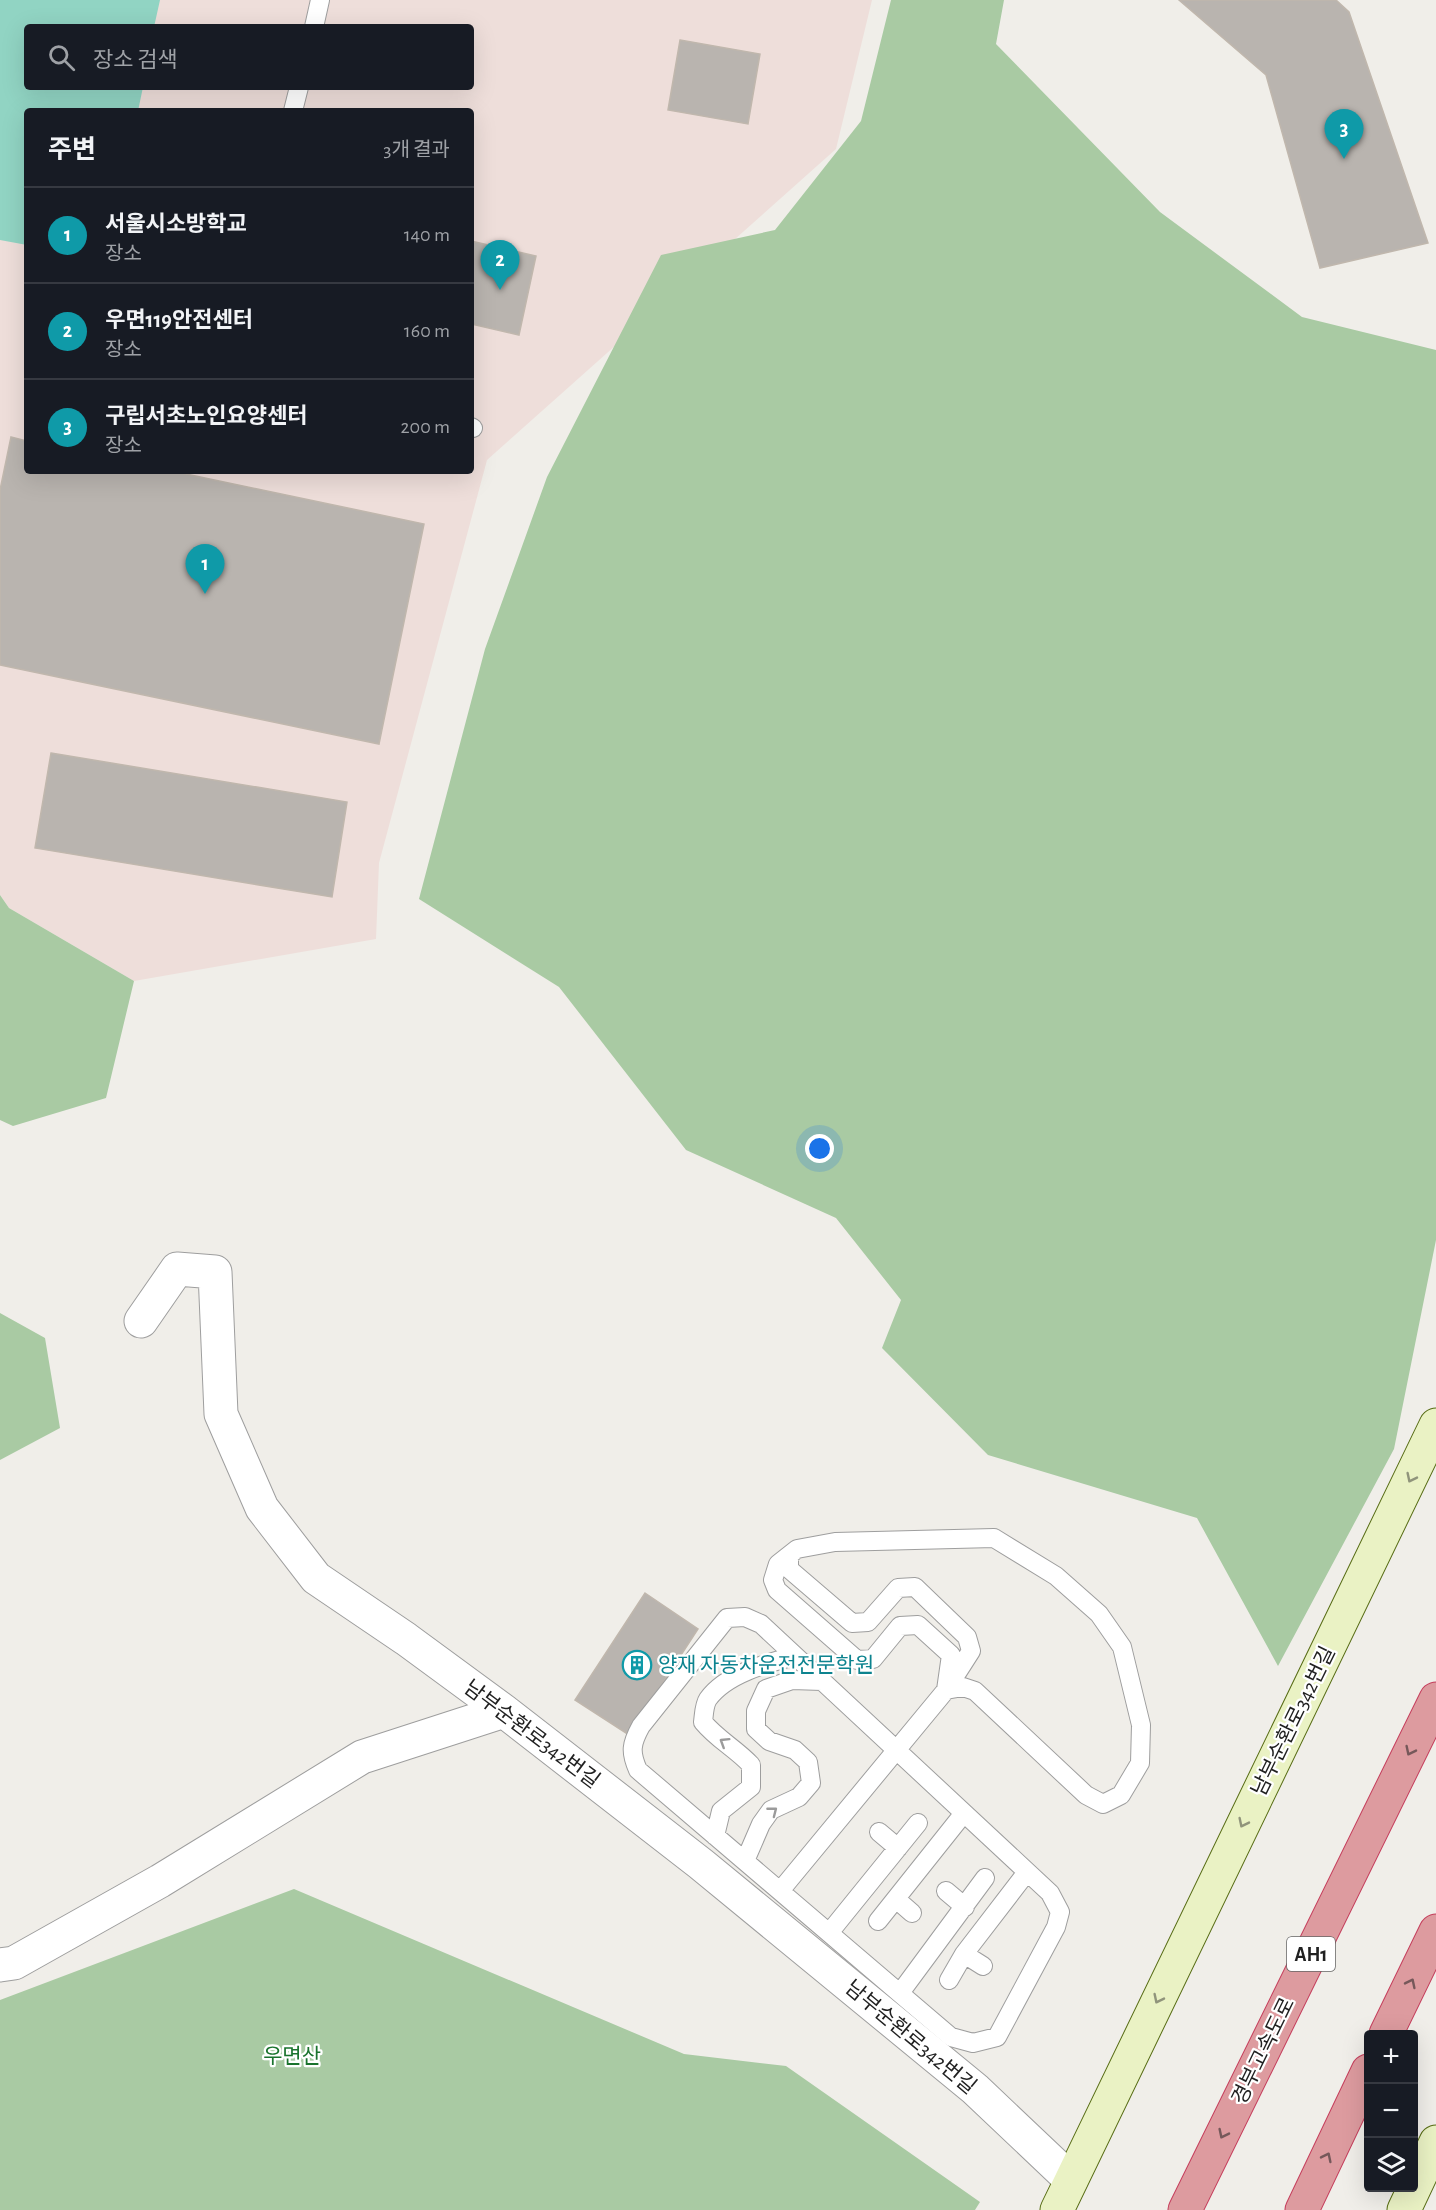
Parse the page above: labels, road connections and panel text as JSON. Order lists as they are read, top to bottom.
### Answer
{
  "streets": {
    "highway": ["AH1", "경부고속도로"],
    "street": ["남부순환로342번길"]
  },
  "one_way": ["남부순환로342번길"],
  "parks": ["우면산"],
  "places": {
    "building": ["양재 자동차운전전문학원"]
  },
  "page": {
    "search": "장소 검색",
    "heading": ["주변", "3개 결과"],
    "pins": ["3", "2", "1"],
    "list": [
      {
        "mark": "1",
        "name": "서울시소방학교",
        "note": "장소",
        "value": "140 m"
      },
      {
        "mark": "2",
        "name": "우면119안전센터",
        "note": "장소",
        "value": "160 m"
      },
      {
        "mark": "3",
        "name": "구립서초노인요양센터",
        "note": "장소",
        "value": "200 m"
      }
    ],
    "map_buttons": ["+", "−"]
  }
}
